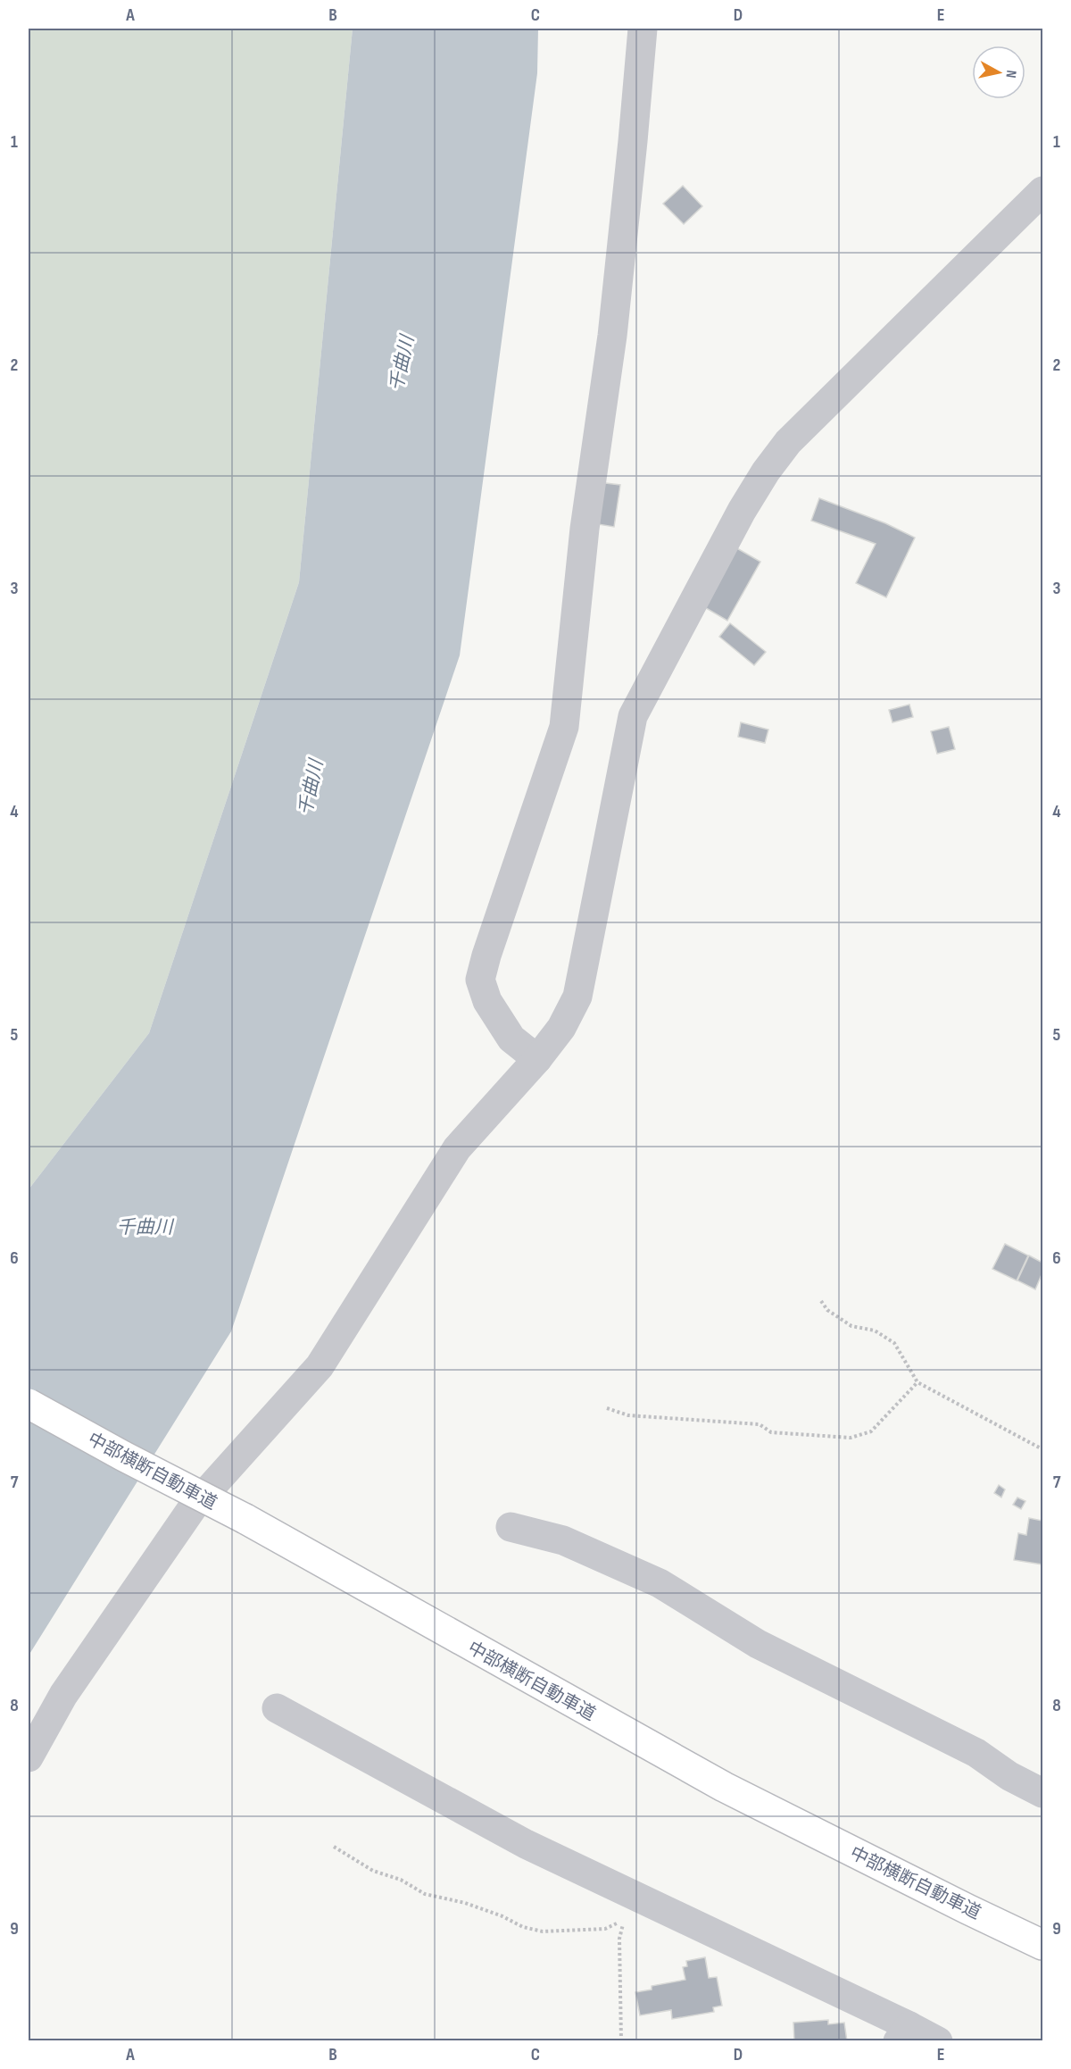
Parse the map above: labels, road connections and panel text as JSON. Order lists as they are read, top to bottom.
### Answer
{
  "streets": {
    "highway": ["中部横断自動車道"]
  },
  "water": ["千曲川"],
  "north": "right",
  "grid": {
    "columns": [
      "A",
      "B",
      "C",
      "D",
      "E"
    ],
    "rows": [
      "1",
      "2",
      "3",
      "4",
      "5",
      "6",
      "7",
      "8",
      "9"
    ]
  }
}
